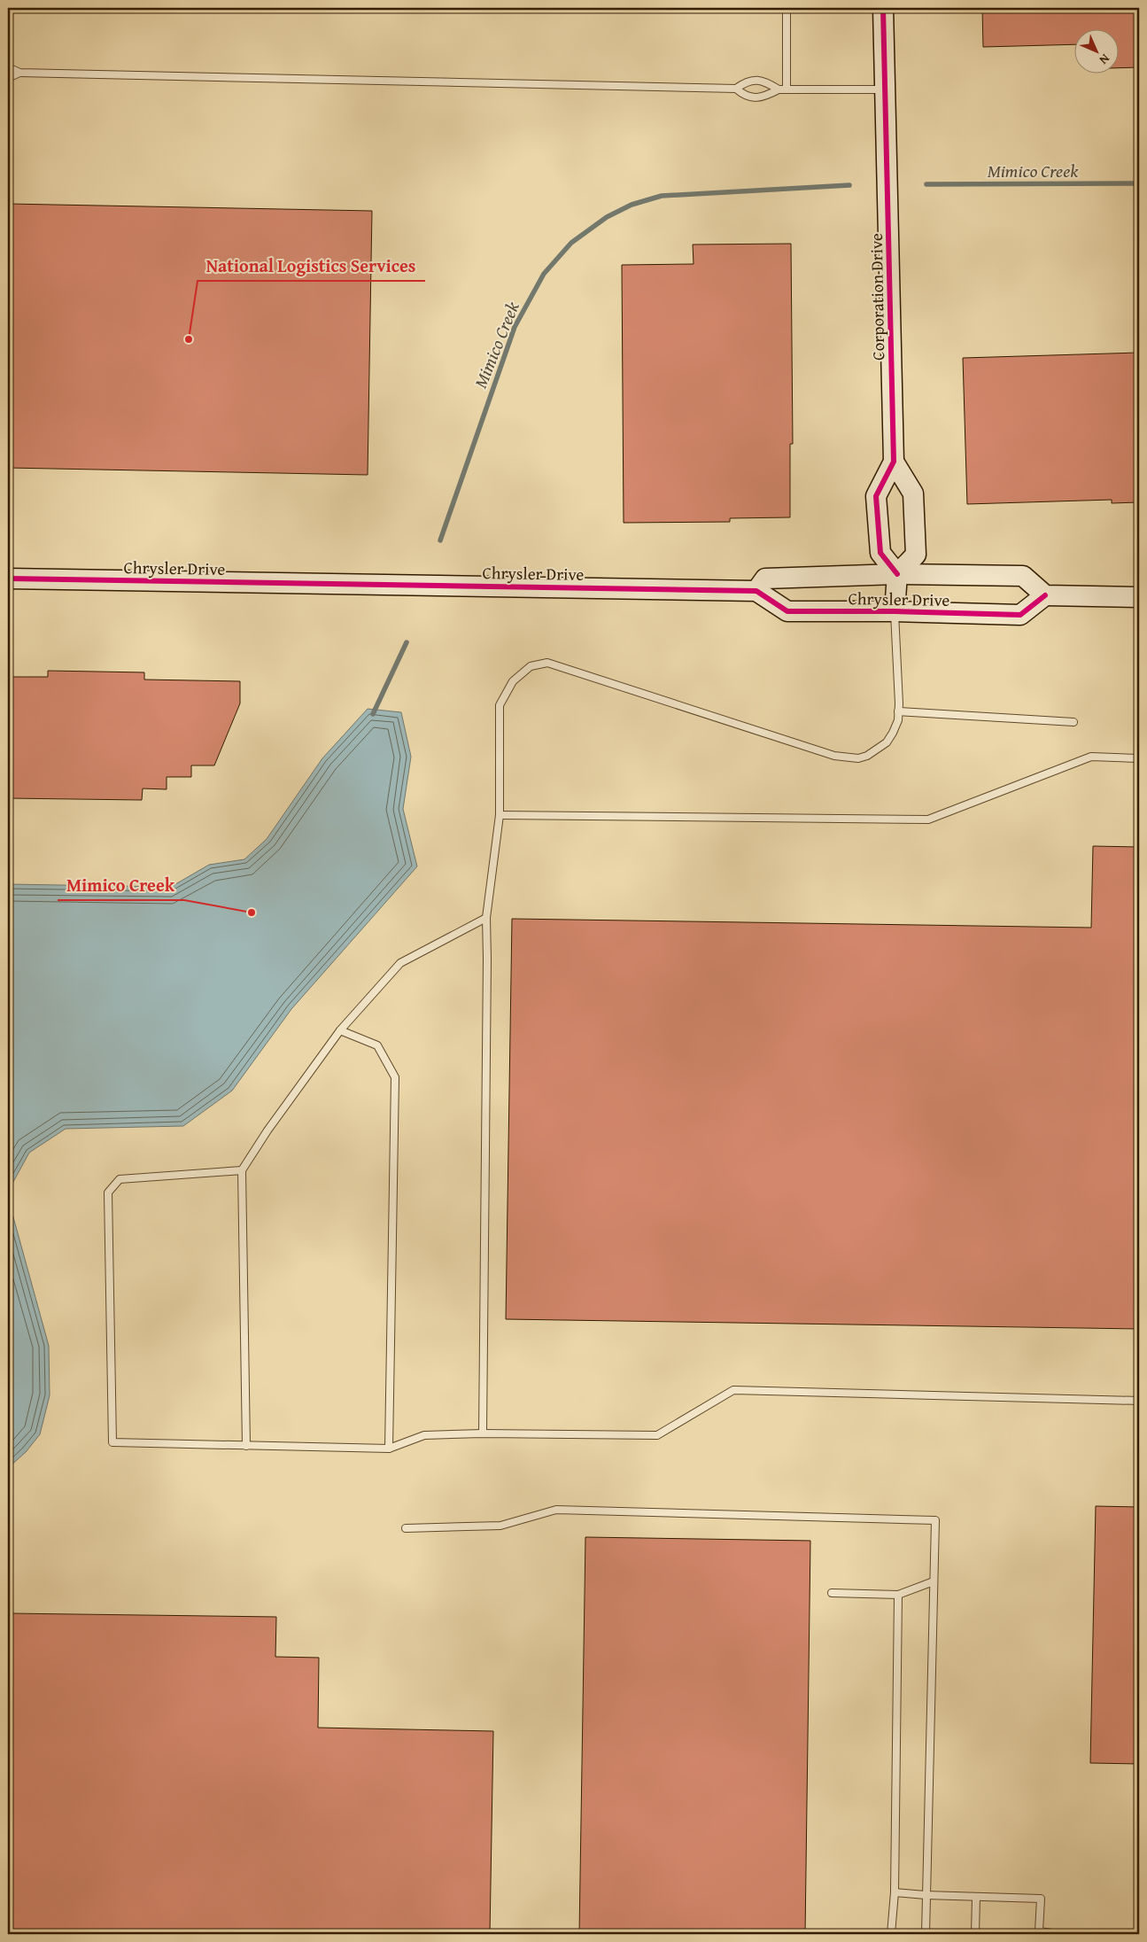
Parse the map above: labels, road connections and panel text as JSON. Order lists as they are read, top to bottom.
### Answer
{
  "streets": {
    "street": ["Corporation Drive", "Chrysler Drive"]
  },
  "crossings": [
    ["Corporation Drive", "Chrysler Drive"]
  ],
  "water": ["Mimico Creek"],
  "places": ["National Logistics Services", "Mimico Creek"],
  "north": "bottom right"
}
